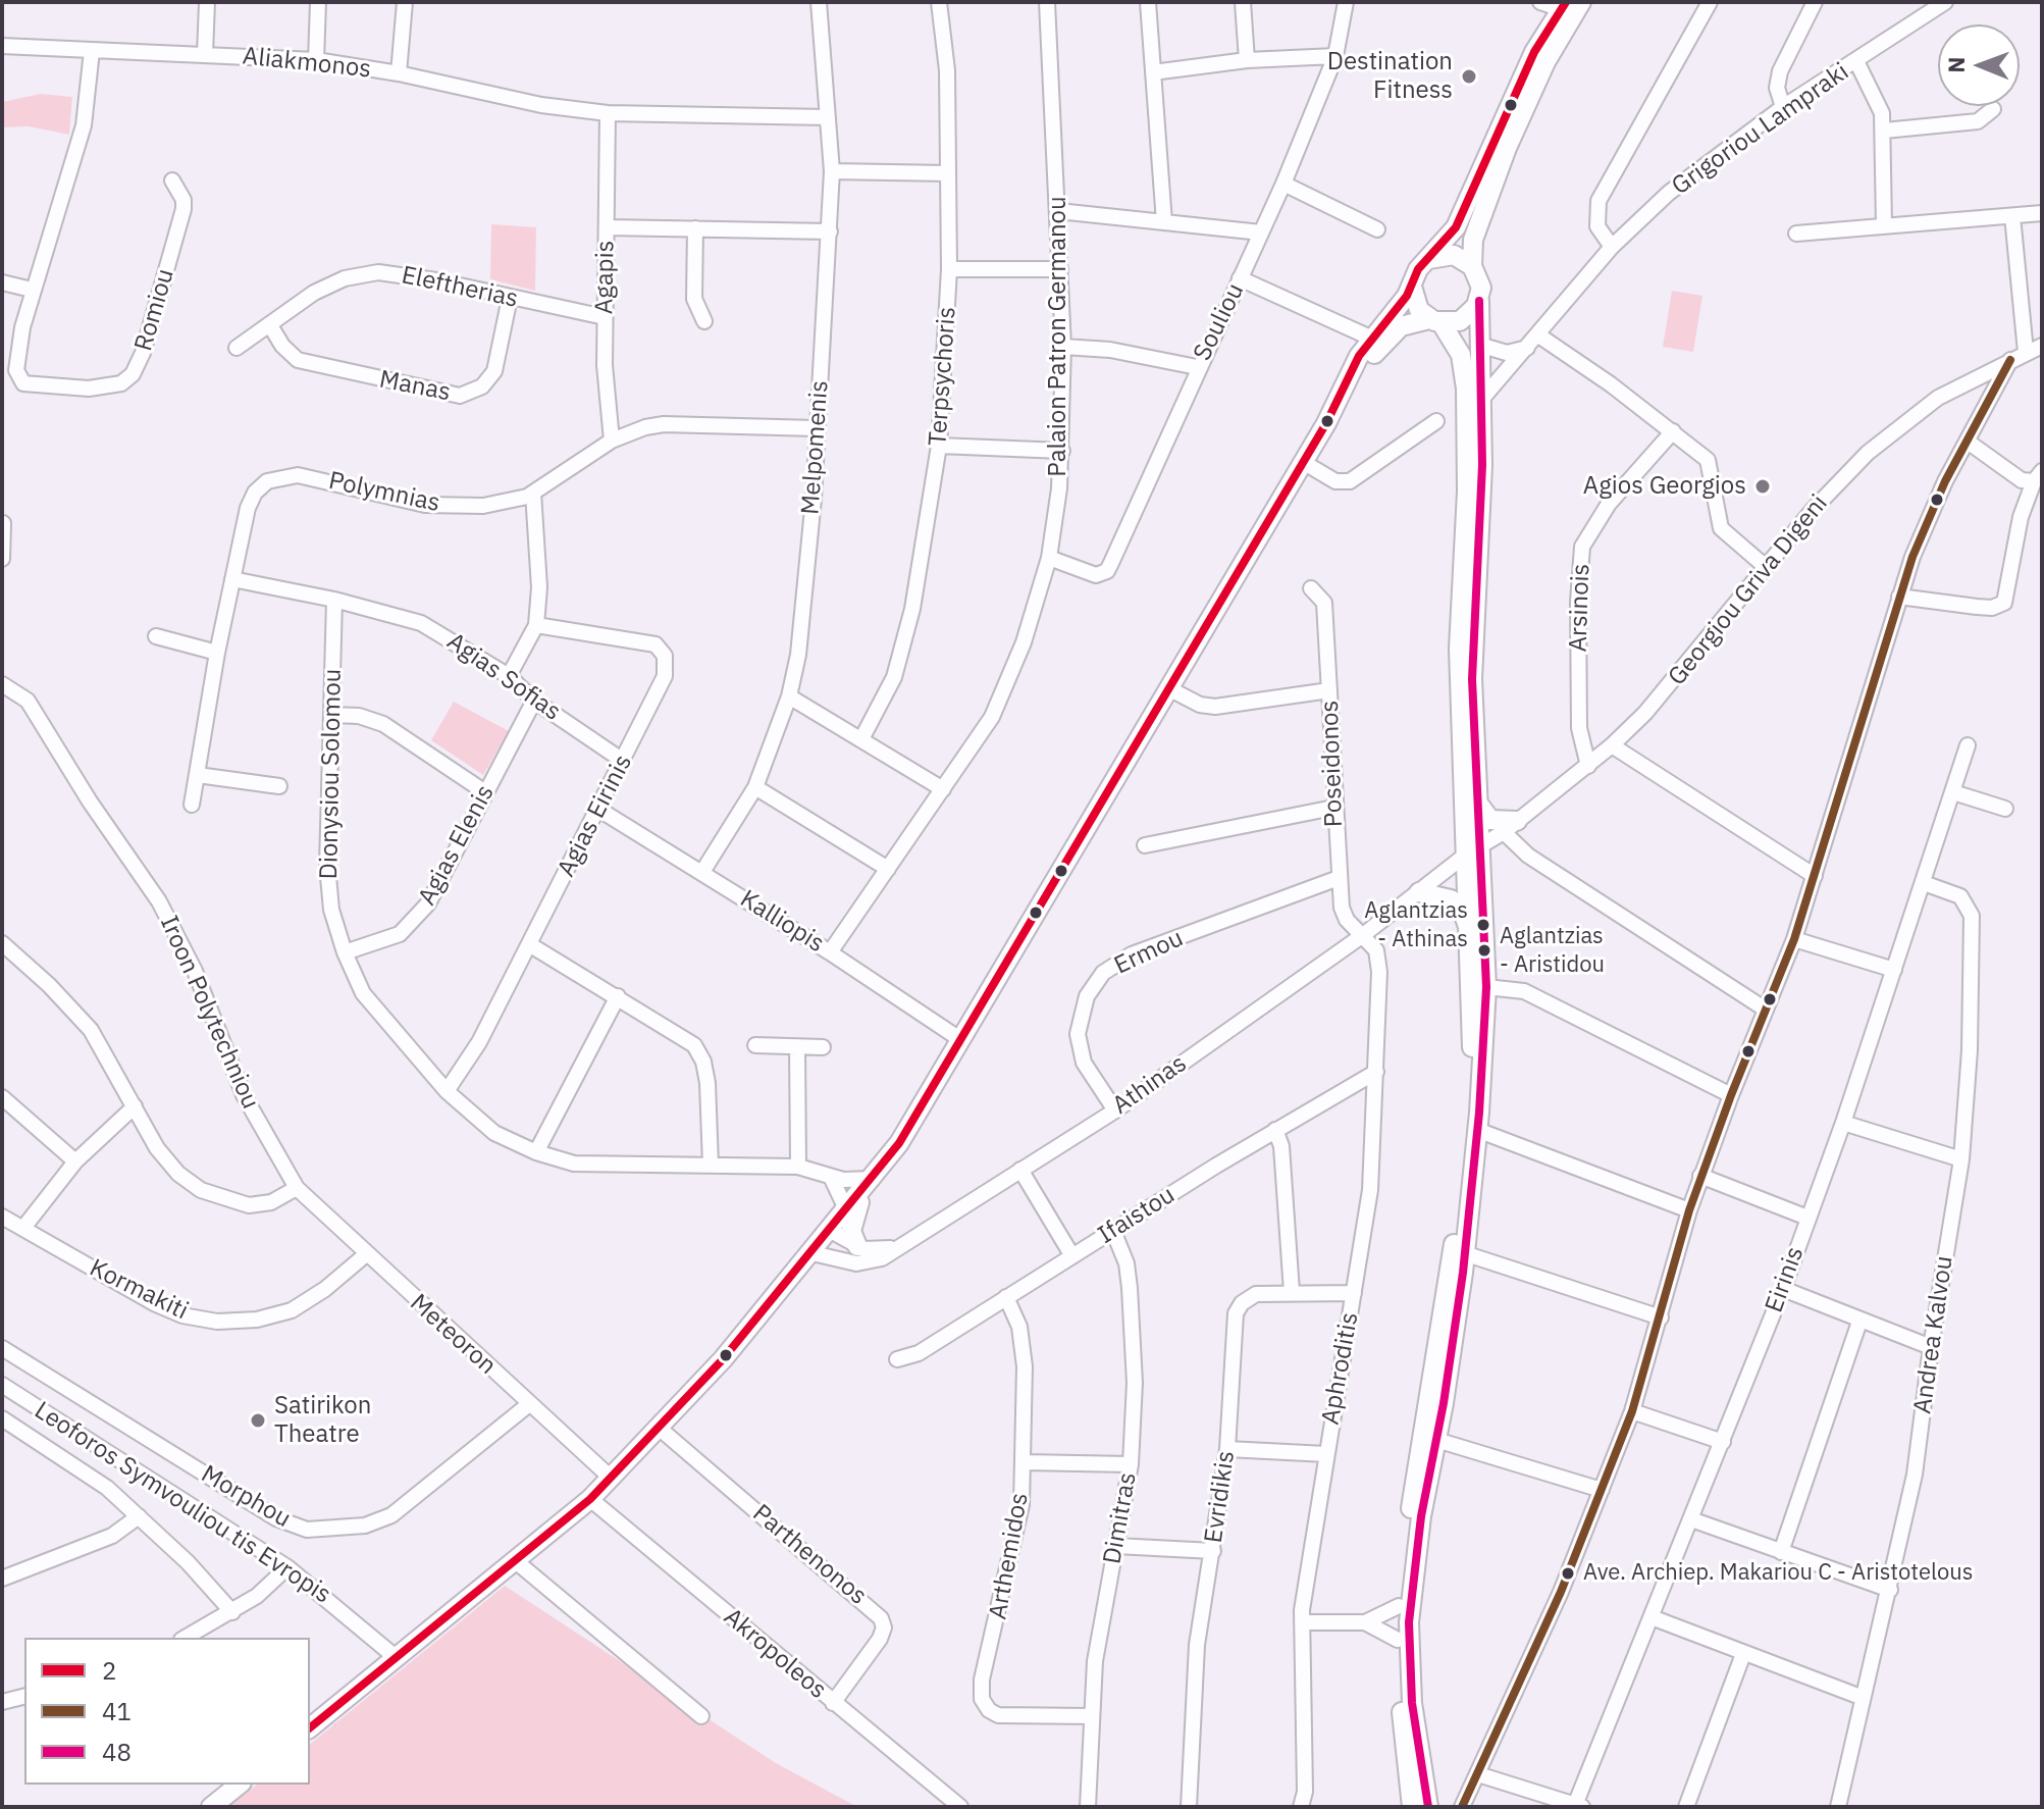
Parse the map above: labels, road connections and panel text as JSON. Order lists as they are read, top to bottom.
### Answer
{
  "streets": {
    "street": [
      "Aliakmonos",
      "Grigoriou Lampraki",
      "Agapis",
      "Eleftherias",
      "Romiou",
      "Souliou",
      "Palaion Patron Germanou",
      "Terpsychoris",
      "Manas",
      "Melpomenis",
      "Polymnias",
      "Georgiou Griva Digeni",
      "Arsinois",
      "Agias Sofias",
      "Poseidonos",
      "Dionysiou Solomou",
      "Agias Eirinis",
      "Agias Elenis",
      "Kalliopis",
      "Ermou",
      "Iroon Polytechniou",
      "Athinas",
      "Ifaistou",
      "Eirinis",
      "Kormakiti",
      "Meteoron",
      "Andrea Kalvou",
      "Aphroditis",
      "Morphou",
      "Evridikis",
      "Leoforos Symvouliou tis Evropis",
      "Dimitras",
      "Parthenonos",
      "Arthemidos",
      "Akropoleos"
    ]
  },
  "crossings": [
    ["Aliakmonos", "Agapis"],
    ["Aliakmonos", "Melpomenis"],
    ["Agapis", "Eleftherias"],
    ["Agapis", "Polymnias"],
    ["Eleftherias", "Manas"],
    ["Souliou", "Palaion Patron Germanou"],
    ["Palaion Patron Germanou", "Kalliopis"],
    ["Melpomenis", "Polymnias"],
    ["Melpomenis", "Kalliopis"],
    ["Polymnias", "Agias Sofias"],
    ["Georgiou Griva Digeni", "Arsinois"],
    ["Georgiou Griva Digeni", "Athinas"],
    ["Agias Sofias", "Dionysiou Solomou"],
    ["Agias Sofias", "Agias Eirinis"],
    ["Agias Sofias", "Agias Elenis"],
    ["Poseidonos", "Ermou"],
    ["Poseidonos", "Athinas"],
    ["Poseidonos", "Aphroditis"],
    ["Dionysiou Solomou", "Agias Eirinis"],
    ["Dionysiou Solomou", "Agias Elenis"],
    ["Agias Eirinis", "Kalliopis"],
    ["Ermou", "Athinas"],
    ["Iroon Polytechniou", "Meteoron"],
    ["Athinas", "Aphroditis"],
    ["Ifaistou", "Aphroditis"],
    ["Ifaistou", "Dimitras"],
    ["Ifaistou", "Arthemidos"],
    ["Eirinis", "Andrea Kalvou"],
    ["Kormakiti", "Meteoron"],
    ["Meteoron", "Morphou"],
    ["Aphroditis", "Evridikis"],
    ["Dimitras", "Arthemidos"],
    ["Parthenonos", "Akropoleos"]
  ],
  "places": [
    "Destination Fitness",
    "Agios Georgios",
    "Aglantzias - Athinas",
    "Aglantzias - Aristidou",
    "Satirikon Theatre",
    "Ave. Archiep. Makariou C - Aristotelous"
  ],
  "lines": ["transit line 2", "transit line 48", "transit line 41"],
  "legend": ["2", "41", "48"],
  "north": "left"
}
